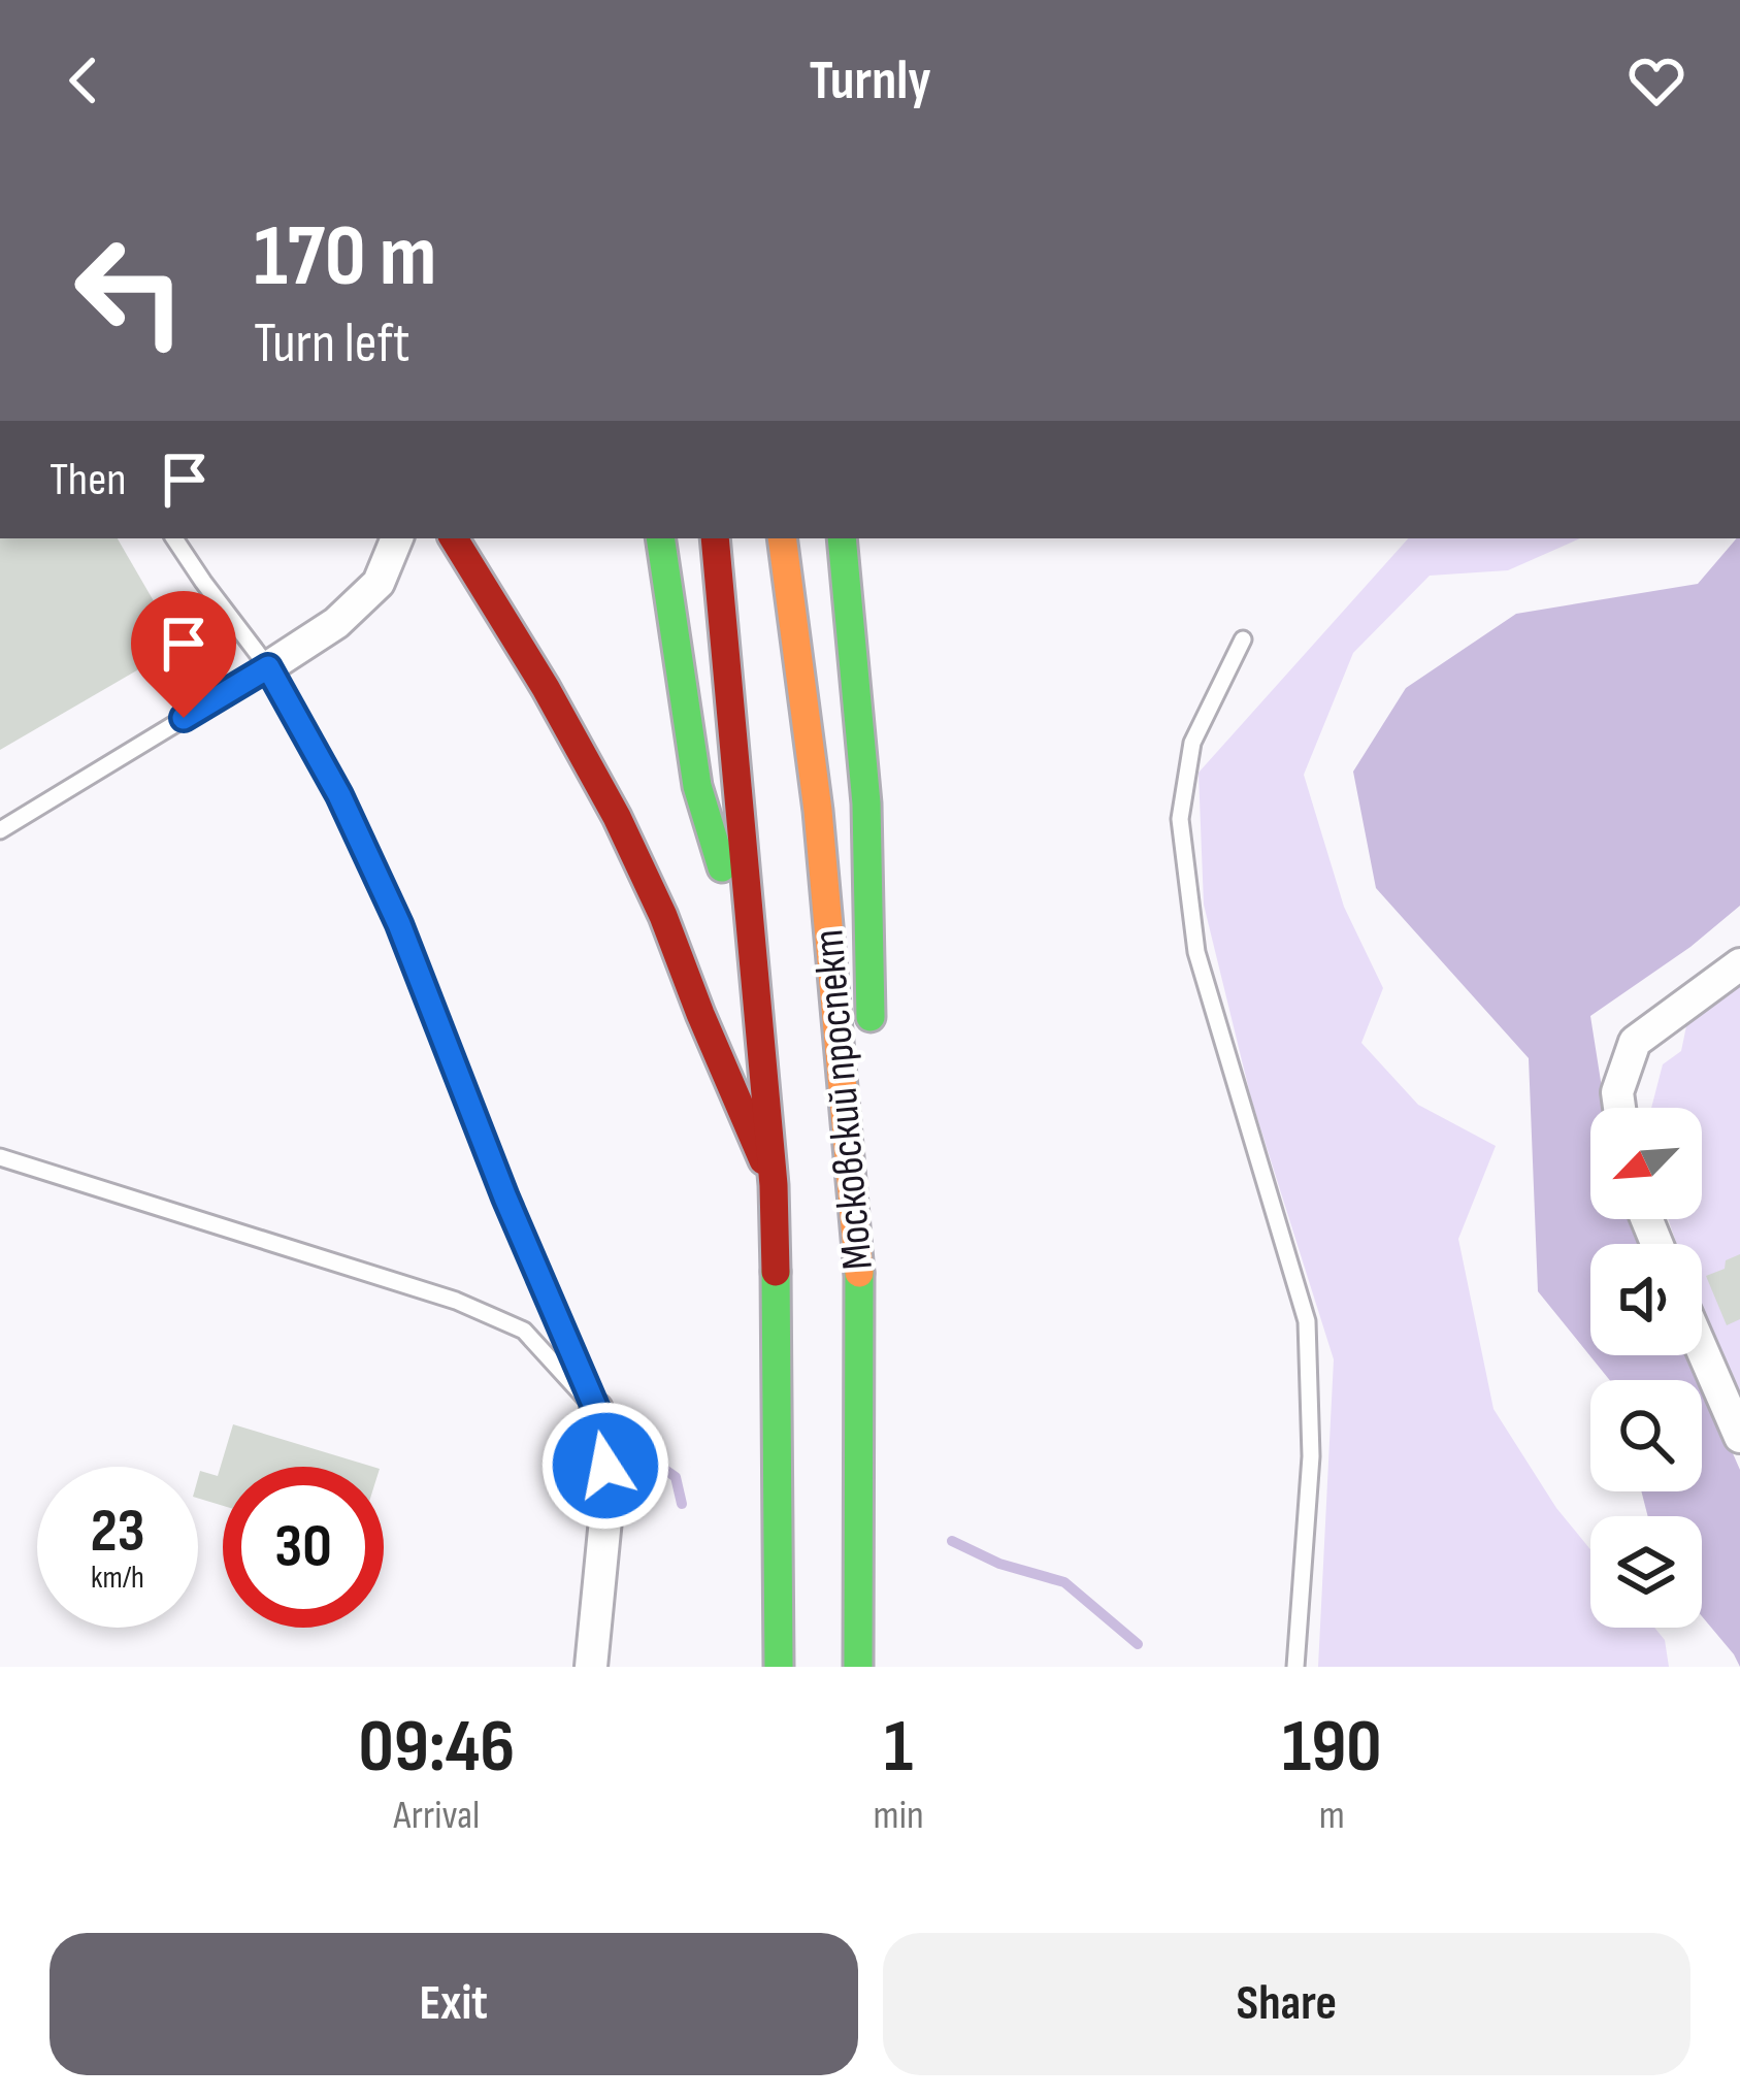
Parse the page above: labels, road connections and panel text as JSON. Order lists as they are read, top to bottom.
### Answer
{
  "streets": {
    "main road": ["Московский проспект"]
  },
  "north": "bottom left",
  "page": {
    "header": "Turnly",
    "turn": ["170 m", "Turn left"],
    "then": "Then",
    "speed": "23 km/h",
    "limit": "30",
    "eta": [
      "09:46",
      "Arrival",
      "1",
      "min",
      "190",
      "m"
    ],
    "buttons": ["Exit", "Share"]
  }
}
